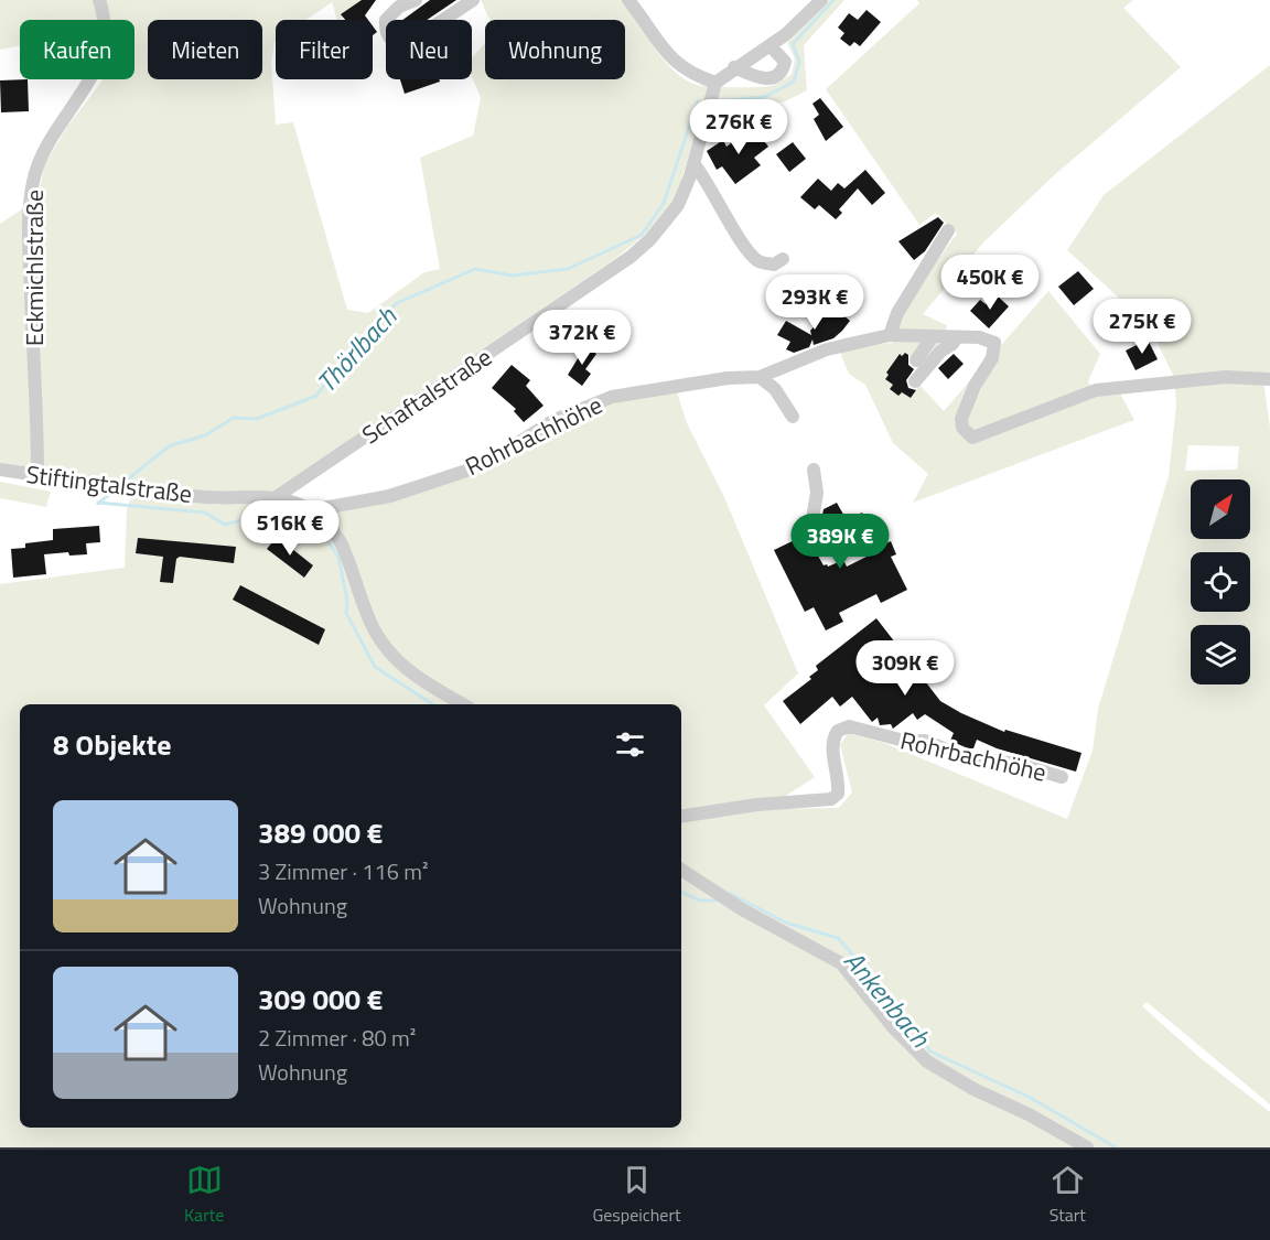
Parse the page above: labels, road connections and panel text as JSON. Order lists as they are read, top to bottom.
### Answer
{
  "streets": {
    "street": [
      "Eckmichlstraße",
      "Schaftalstraße",
      "Rohrbachhöhe",
      "Stiftingtalstraße"
    ]
  },
  "crossings": [
    ["Eckmichlstraße", "Stiftingtalstraße"],
    ["Schaftalstraße", "Stiftingtalstraße"],
    ["Rohrbachhöhe", "Stiftingtalstraße"]
  ],
  "water": ["Thörlbach", "Ankenbach"],
  "north": "top right",
  "page": {
    "chip": [
      "Kaufen",
      "Mieten",
      "Filter",
      "Neu",
      "Wohnung"
    ],
    "price": [
      "276K €",
      "450K €",
      "293K €",
      "275K €",
      "372K €",
      "516K €",
      "389K €",
      "309K €"
    ],
    "heading": "8 Objekte",
    "list": [
      {
        "name": "389 000 €",
        "note": "3 Zimmer · 116 m² · Wohnung"
      },
      {
        "name": "309 000 €",
        "note": "2 Zimmer · 80 m² · Wohnung"
      }
    ],
    "tabs": ["Karte", "Gespeichert", "Start"]
  }
}
